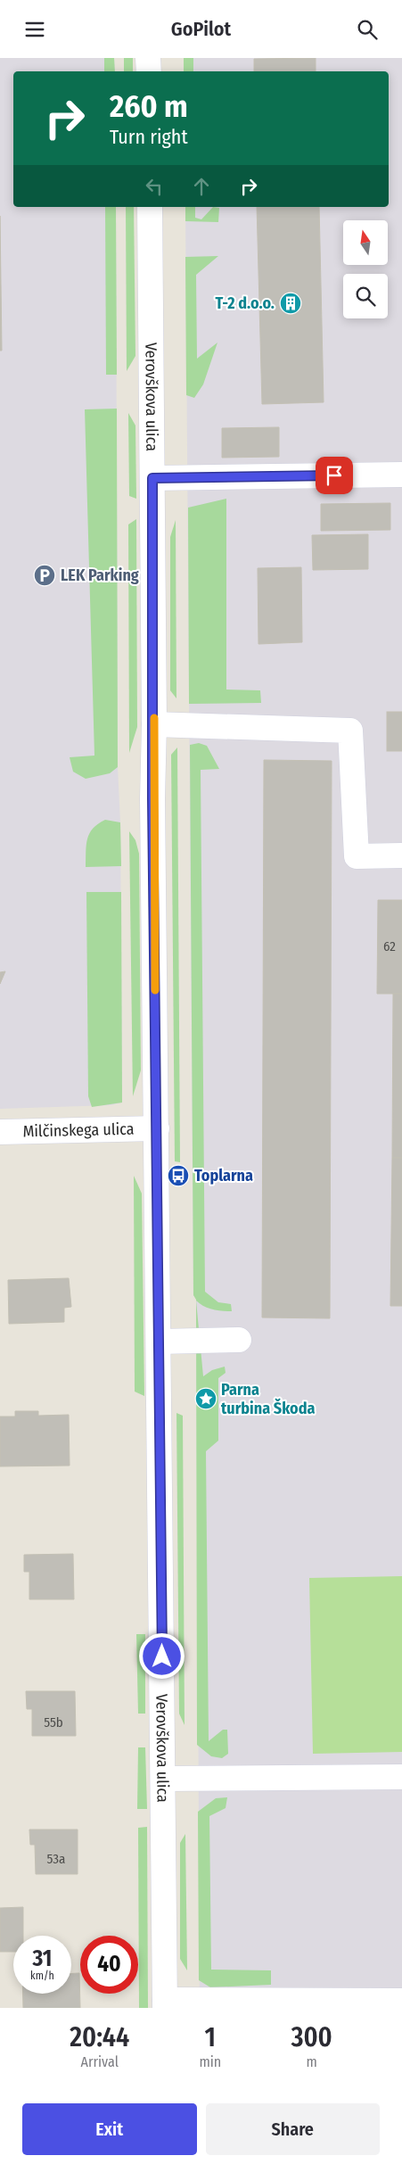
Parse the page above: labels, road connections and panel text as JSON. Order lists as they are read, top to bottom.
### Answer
{
  "streets": {
    "street": ["Verovškova ulica", "Milčinskega ulica"]
  },
  "crossings": [
    ["Verovškova ulica", "Milčinskega ulica"]
  ],
  "places": {
    "building": ["T-2 d.o.o."],
    "parking": ["LEK Parking"],
    "bus stop": ["Toplarna"],
    "place": ["Parna turbina Škoda"]
  },
  "house_numbers": ["62", "55b", "53a"],
  "north": "top",
  "page": {
    "header": "GoPilot",
    "turn": ["260 m", "Turn right"],
    "speed": "31 km/h",
    "limit": "40",
    "eta": [
      "20:44",
      "Arrival",
      "1",
      "min",
      "300",
      "m"
    ],
    "buttons": ["Exit", "Share"]
  }
}
